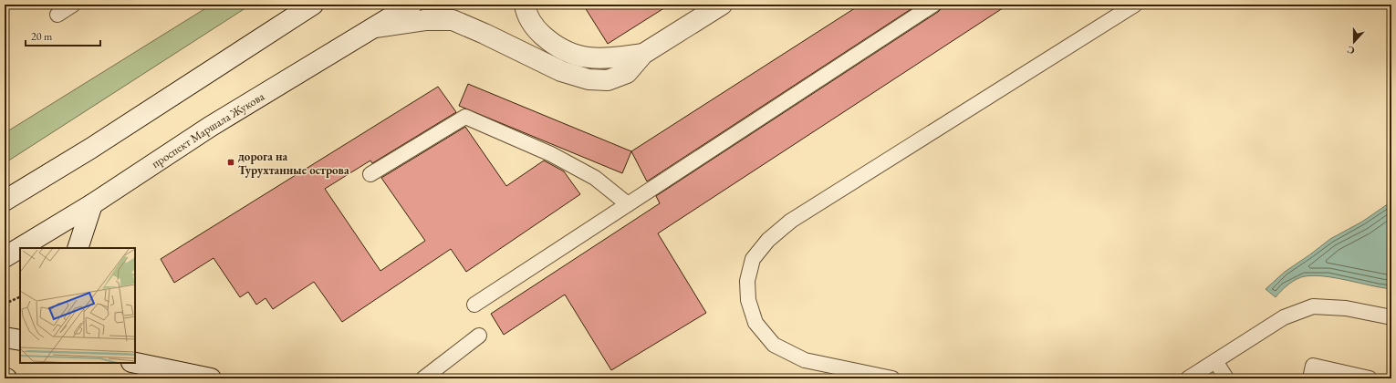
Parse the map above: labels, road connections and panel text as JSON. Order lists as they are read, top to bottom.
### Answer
{
  "streets": {
    "main road": ["проспект Маршала Жукова"]
  },
  "places": {
    "transit": ["дорога на Турухтанные острова"]
  },
  "scale_bar": "20 m",
  "north": "bottom"
}
